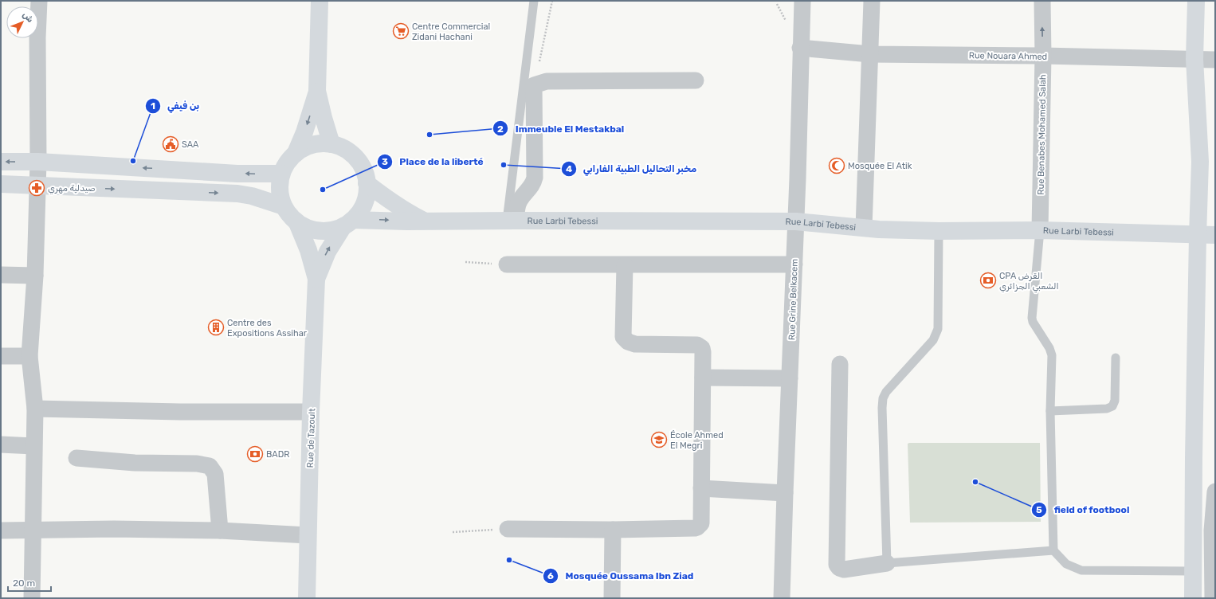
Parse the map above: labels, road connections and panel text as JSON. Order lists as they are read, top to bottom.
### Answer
{
  "streets": {
    "main road": ["Rue Larbi Tebessi", "Rue de Tazoult"],
    "street": ["Rue Nouara Ahmed", "Rue Benabes Mohamed Salah", "Rue Grine Belkacem"]
  },
  "crossings": [
    ["Rue Nouara Ahmed", "Rue Benabes Mohamed Salah"],
    ["Rue Nouara Ahmed", "Rue Grine Belkacem"],
    ["Rue Benabes Mohamed Salah", "Rue Larbi Tebessi"],
    ["Rue Larbi Tebessi", "Rue Grine Belkacem"],
    ["Rue Larbi Tebessi", "Rue de Tazoult"]
  ],
  "places": {
    "supermarket": ["Centre Commercial Zidani Hachani"],
    "other": [
      "Immeuble El Mestakbal",
      "بن فيفي",
      "مخبر التحاليل الطبية الفارابي",
      "Place de la liberté",
      "field of footbool",
      "Mosquée Oussama Ibn Ziad"
    ],
    "public building": ["SAA"],
    "mosque": ["Mosquée El Atik"],
    "pharmacy": ["صيدلية مهري"],
    "bank": ["CPA القرض الشعبي الجزائري", "BADR"],
    "building": ["Centre des Expositions Assihar"],
    "school or university": ["École Ahmed El Megri"]
  },
  "scale_bar": "20 m",
  "north": "top right"
}
